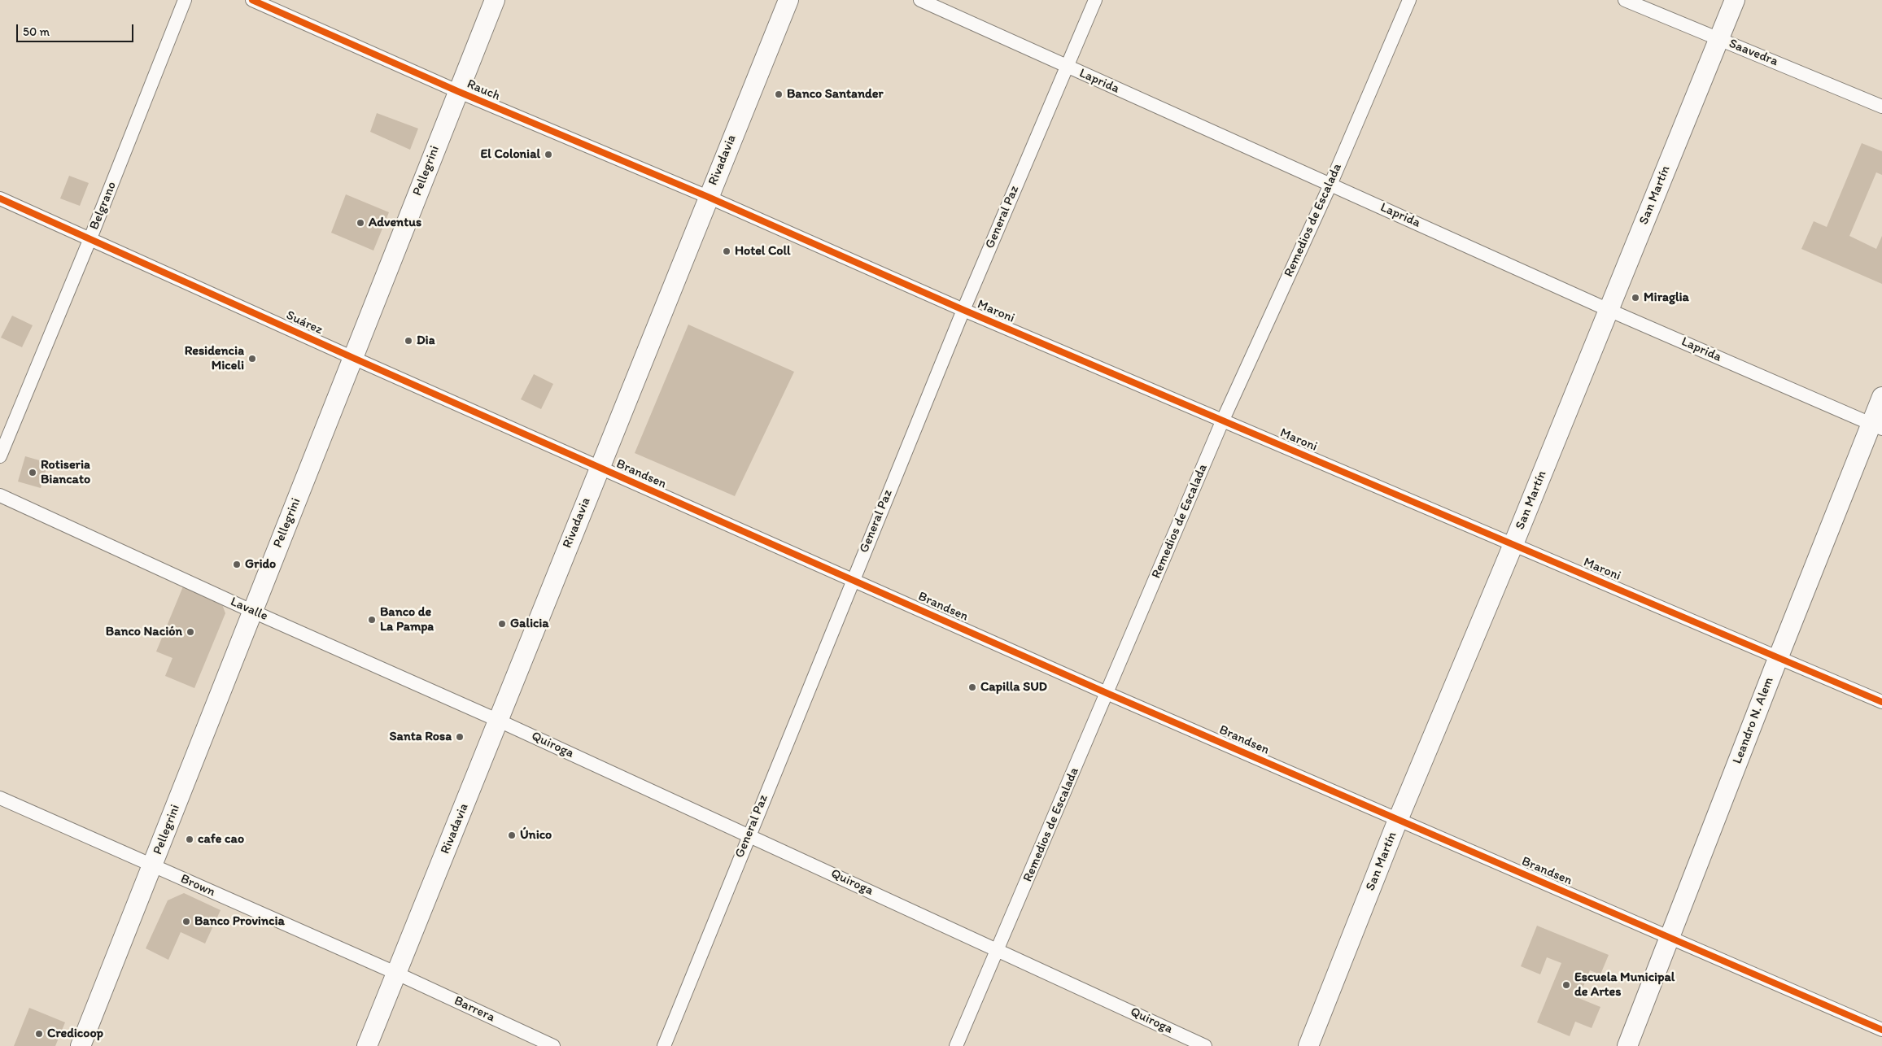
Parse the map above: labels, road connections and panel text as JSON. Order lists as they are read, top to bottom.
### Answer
{
  "streets": {
    "main road": [
      "Rivadavia",
      "Pellegrini",
      "San Martín",
      "Leandro N. Alem"
    ],
    "street": [
      "Saavedra",
      "Laprida",
      "Rauch",
      "Belgrano",
      "General Paz",
      "Remedios de Escalada",
      "Maroni",
      "Suárez",
      "Brandsen",
      "Lavalle",
      "Quiroga",
      "Brown",
      "Barrera"
    ]
  },
  "crossings": [
    ["Saavedra", "San Martín"],
    ["Laprida", "San Martín"],
    ["Laprida", "General Paz"],
    ["Laprida", "Remedios de Escalada"],
    ["Laprida", "Leandro N. Alem"],
    ["Rauch", "Rivadavia"],
    ["Rauch", "Pellegrini"],
    ["Rauch", "Maroni"],
    ["Rivadavia", "Maroni"],
    ["Rivadavia", "Suárez"],
    ["Rivadavia", "Brandsen"],
    ["Rivadavia", "Lavalle"],
    ["Rivadavia", "Quiroga"],
    ["Rivadavia", "Brown"],
    ["Rivadavia", "Barrera"],
    ["Pellegrini", "Suárez"],
    ["Pellegrini", "Lavalle"],
    ["Pellegrini", "Brown"],
    ["San Martín", "Maroni"],
    ["San Martín", "Brandsen"],
    ["Belgrano", "Suárez"],
    ["General Paz", "Maroni"],
    ["General Paz", "Brandsen"],
    ["General Paz", "Quiroga"],
    ["Remedios de Escalada", "Maroni"],
    ["Remedios de Escalada", "Brandsen"],
    ["Remedios de Escalada", "Quiroga"],
    ["Maroni", "Leandro N. Alem"],
    ["Suárez", "Brandsen"],
    ["Brandsen", "Leandro N. Alem"],
    ["Lavalle", "Quiroga"],
    ["Brown", "Barrera"]
  ],
  "places": [
    "Banco Santander",
    "El Colonial",
    "Adventus",
    "Hotel Coll",
    "Miraglia",
    "Dia",
    "Residencia Miceli",
    "Rotiseria Biancato",
    "Grido",
    "Banco de La Pampa",
    "Galicia",
    "Banco Nación",
    "Capilla SUD",
    "Santa Rosa",
    "Único",
    "cafe cao",
    "Banco Provincia",
    "Escuela Municipal de Artes",
    "Credicoop"
  ],
  "scale_bar": "50 m"
}
